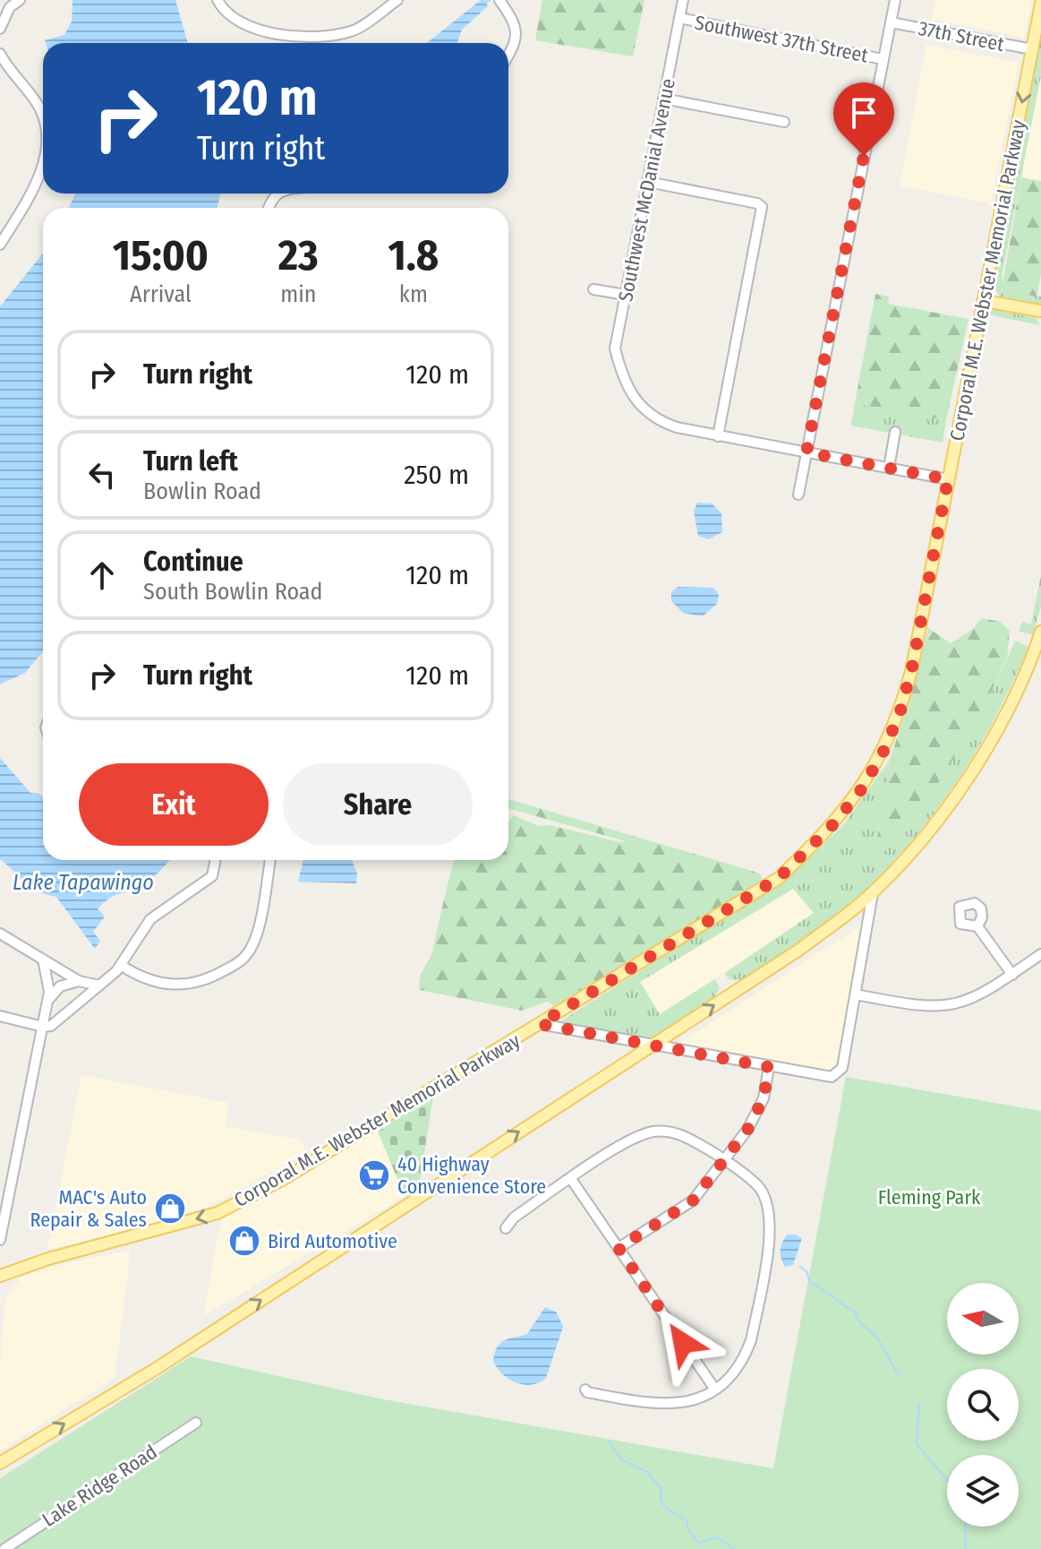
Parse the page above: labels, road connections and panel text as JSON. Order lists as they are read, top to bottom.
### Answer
{
  "streets": {
    "main road": ["Corporal M.E. Webster Memorial Parkway"],
    "street": [
      "37th Street",
      "Southwest 37th Street",
      "Southwest McDanial Avenue",
      "Lake Ridge Road"
    ]
  },
  "crossings": [
    ["37th Street", "Corporal M.E. Webster Memorial Parkway"],
    ["Southwest 37th Street", "Southwest McDanial Avenue"]
  ],
  "water": ["Lake Tapawingo"],
  "parks": ["Fleming Park"],
  "places": {
    "supermarket": ["40 Highway Convenience Store"],
    "shop": ["MAC's Auto Repair & Sales", "Bird Automotive"]
  },
  "north": "left",
  "page": {
    "turn": ["120 m", "Turn right"],
    "eta": [
      "15:00",
      "Arrival",
      "23",
      "min",
      "1.8",
      "km"
    ],
    "list": [
      {
        "name": "Turn right",
        "value": "120 m"
      },
      {
        "name": "Turn left",
        "note": "Bowlin Road",
        "value": "250 m"
      },
      {
        "name": "Continue",
        "note": "South Bowlin Road",
        "value": "120 m"
      },
      {
        "name": "Turn right",
        "value": "120 m"
      }
    ],
    "buttons": ["Exit", "Share"]
  }
}
